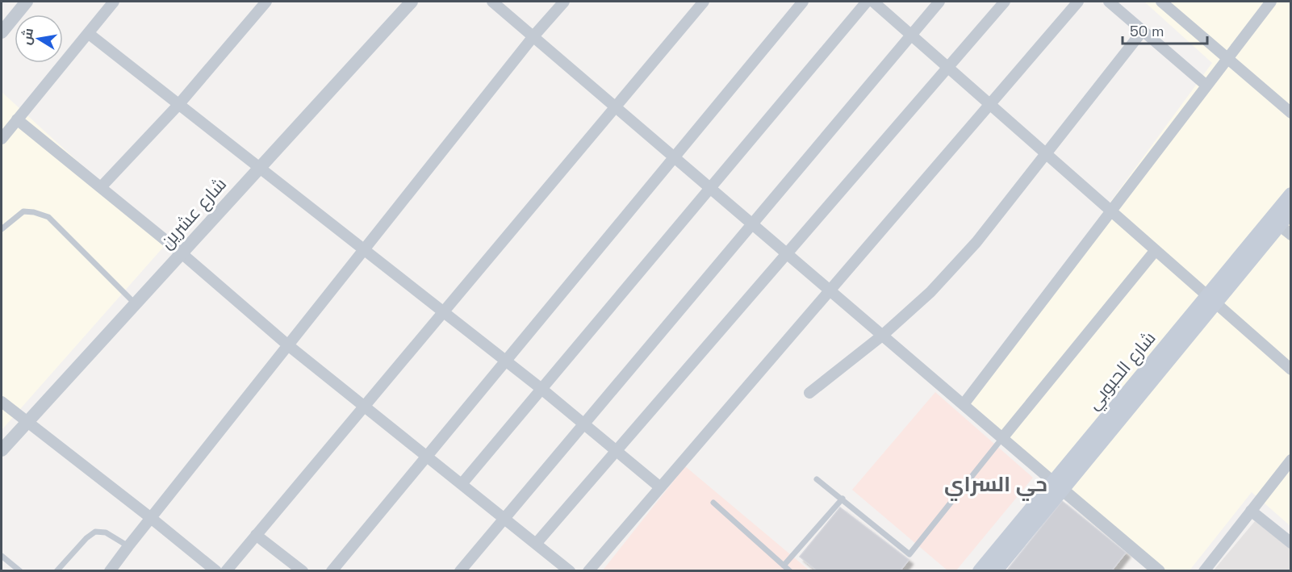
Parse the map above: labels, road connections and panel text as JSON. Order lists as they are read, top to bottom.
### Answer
{
  "streets": {
    "main road": ["شارع الحبوبي"],
    "street": ["شارع عشرين"]
  },
  "districts": ["حي السراي"],
  "scale_bar": "50 m",
  "north": "left"
}
